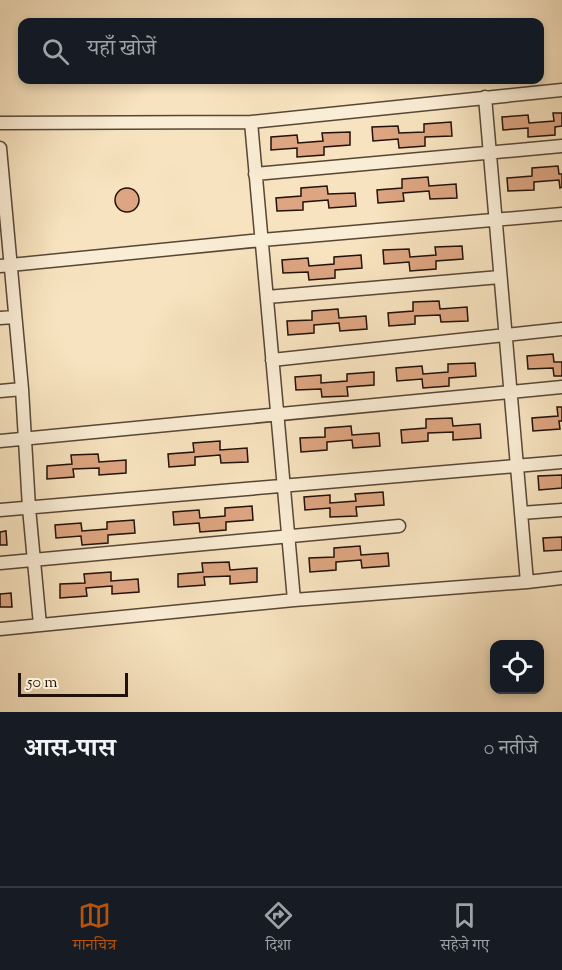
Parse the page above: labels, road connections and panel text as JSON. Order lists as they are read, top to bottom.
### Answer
{
  "scale_bar": "50 m",
  "page": {
    "search": "यहाँ खोजें",
    "scale": "50 m",
    "heading": ["आस-पास", "0 नतीजे"],
    "nav": ["मानचित्र", "दिशा", "सहेजे गए"]
  }
}
